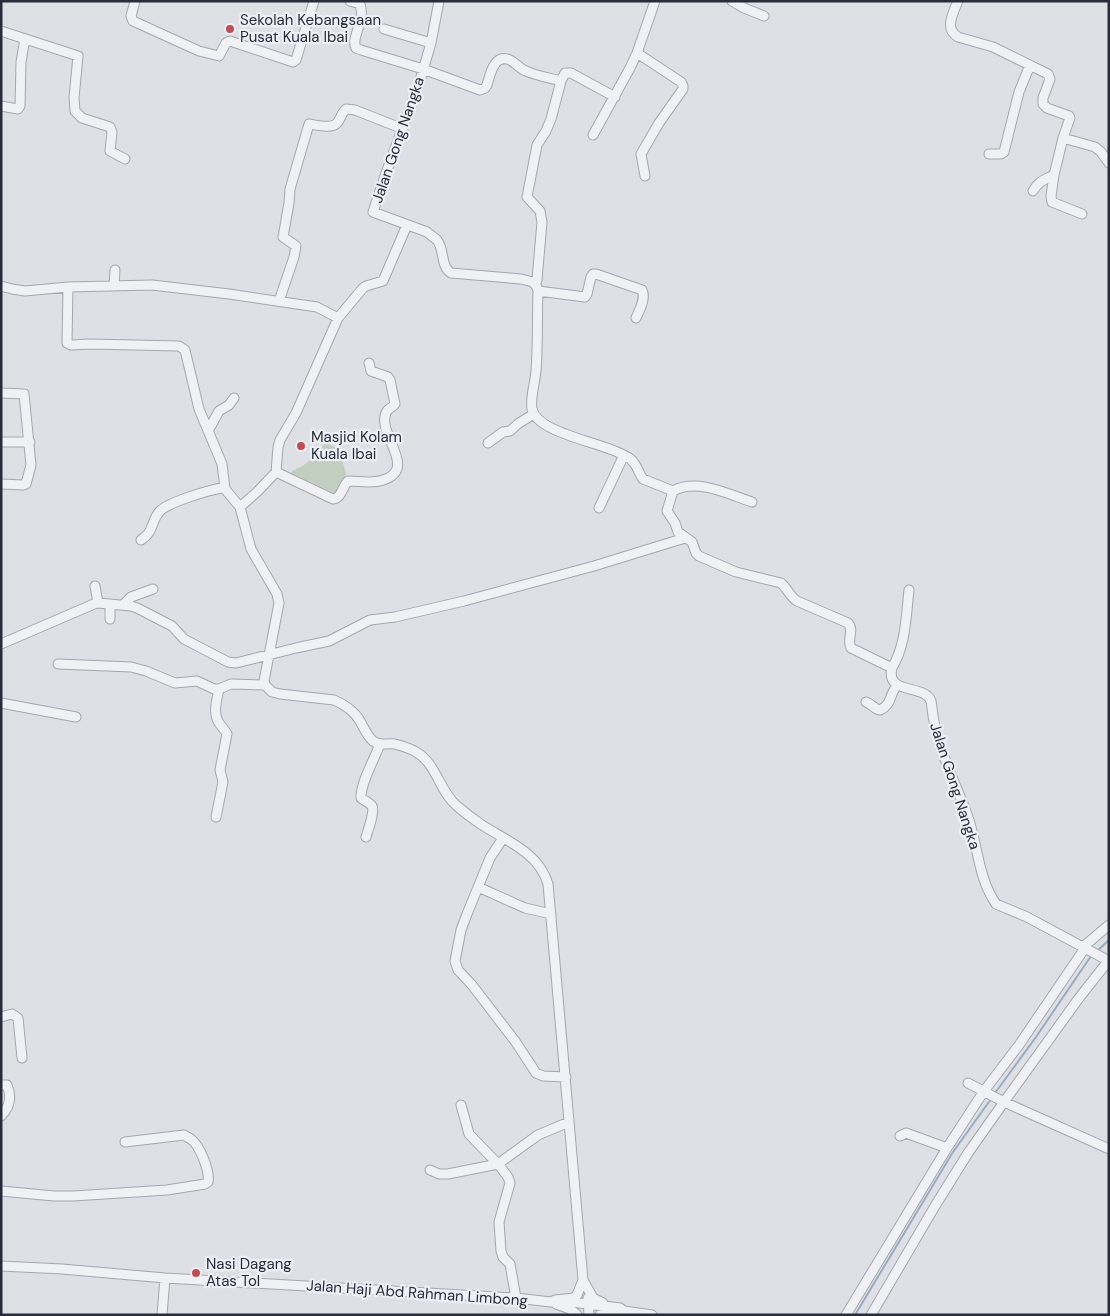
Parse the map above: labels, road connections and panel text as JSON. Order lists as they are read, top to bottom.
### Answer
{
  "streets": {
    "street": ["Jalan Gong Nangka", "Jalan Haji Abd Rahman Limbong"]
  },
  "places": ["Sekolah Kebangsaan Pusat Kuala Ibai", "Masjid Kolam Kuala Ibai", "Nasi Dagang Atas Tol"]
}
